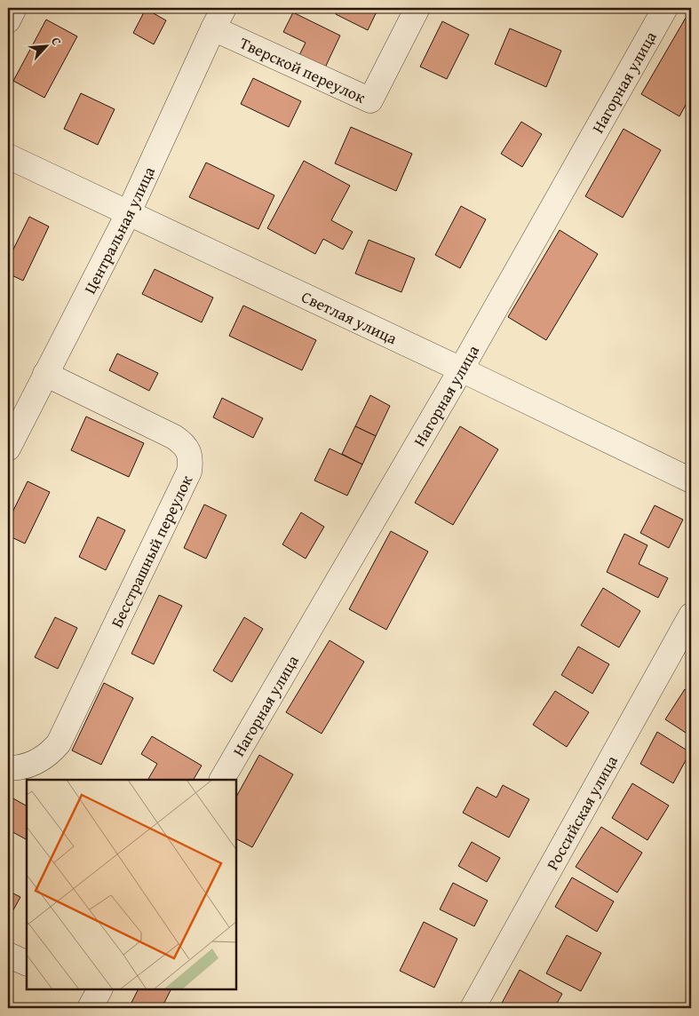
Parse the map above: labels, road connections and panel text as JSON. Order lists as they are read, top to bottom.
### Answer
{
  "streets": {
    "street": [
      "Тверской переулок",
      "Нагорная улица",
      "Центральная улица",
      "Светлая улица",
      "Бесстрашный переулок",
      "Российская улица"
    ]
  },
  "crossings": [
    ["Тверской переулок", "Центральная улица"],
    ["Нагорная улица", "Светлая улица"],
    ["Центральная улица", "Светлая улица"],
    ["Центральная улица", "Бесстрашный переулок"]
  ],
  "north": "top right"
}
